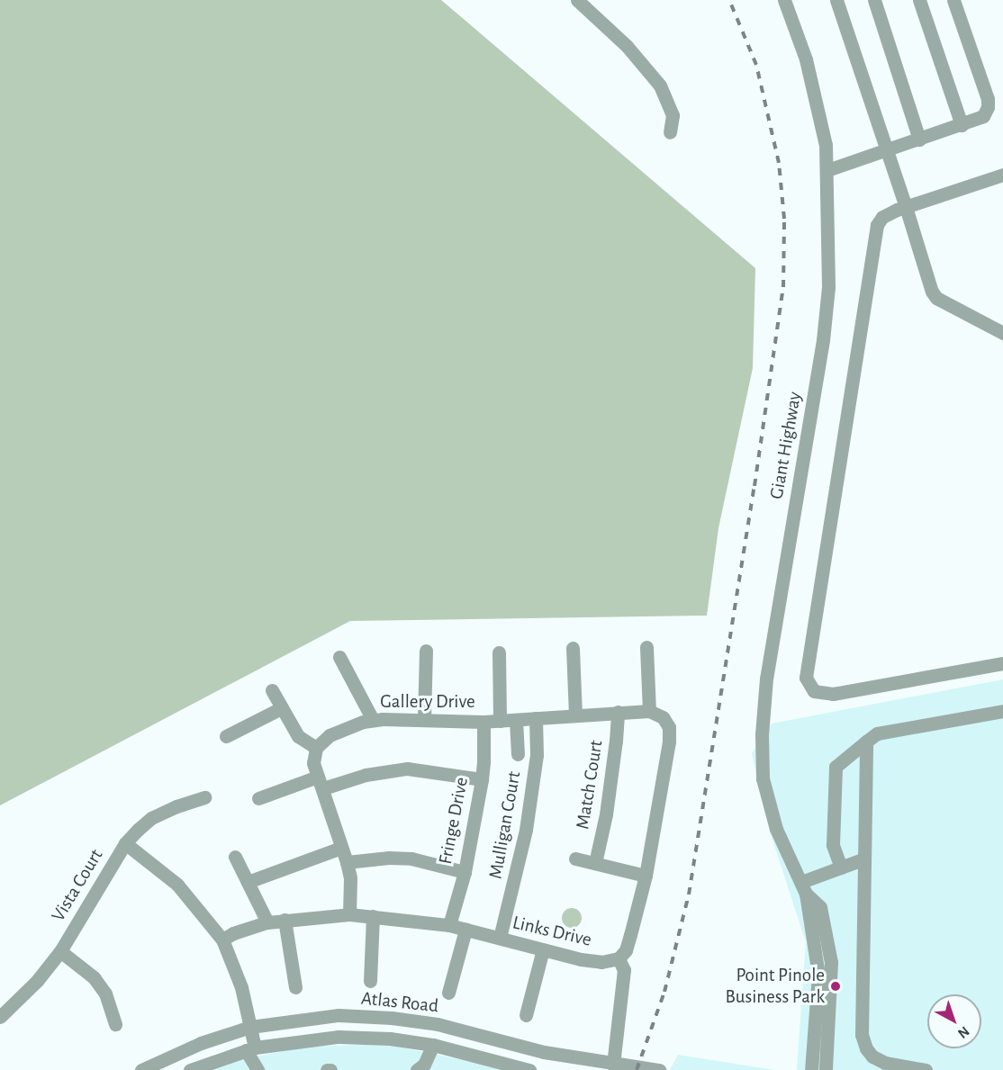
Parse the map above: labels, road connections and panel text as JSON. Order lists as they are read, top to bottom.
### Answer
{
  "streets": {
    "street": [
      "Giant Highway",
      "Gallery Drive",
      "Match Court",
      "Fringe Drive",
      "Mulligan Court",
      "Vista Court",
      "Links Drive",
      "Atlas Road"
    ]
  },
  "crossings": [
    ["Gallery Drive", "Match Court"],
    ["Gallery Drive", "Fringe Drive"],
    ["Gallery Drive", "Mulligan Court"],
    ["Fringe Drive", "Links Drive"],
    ["Mulligan Court", "Links Drive"]
  ],
  "places": ["Point Pinole Business Park"],
  "north": "bottom right"
}
